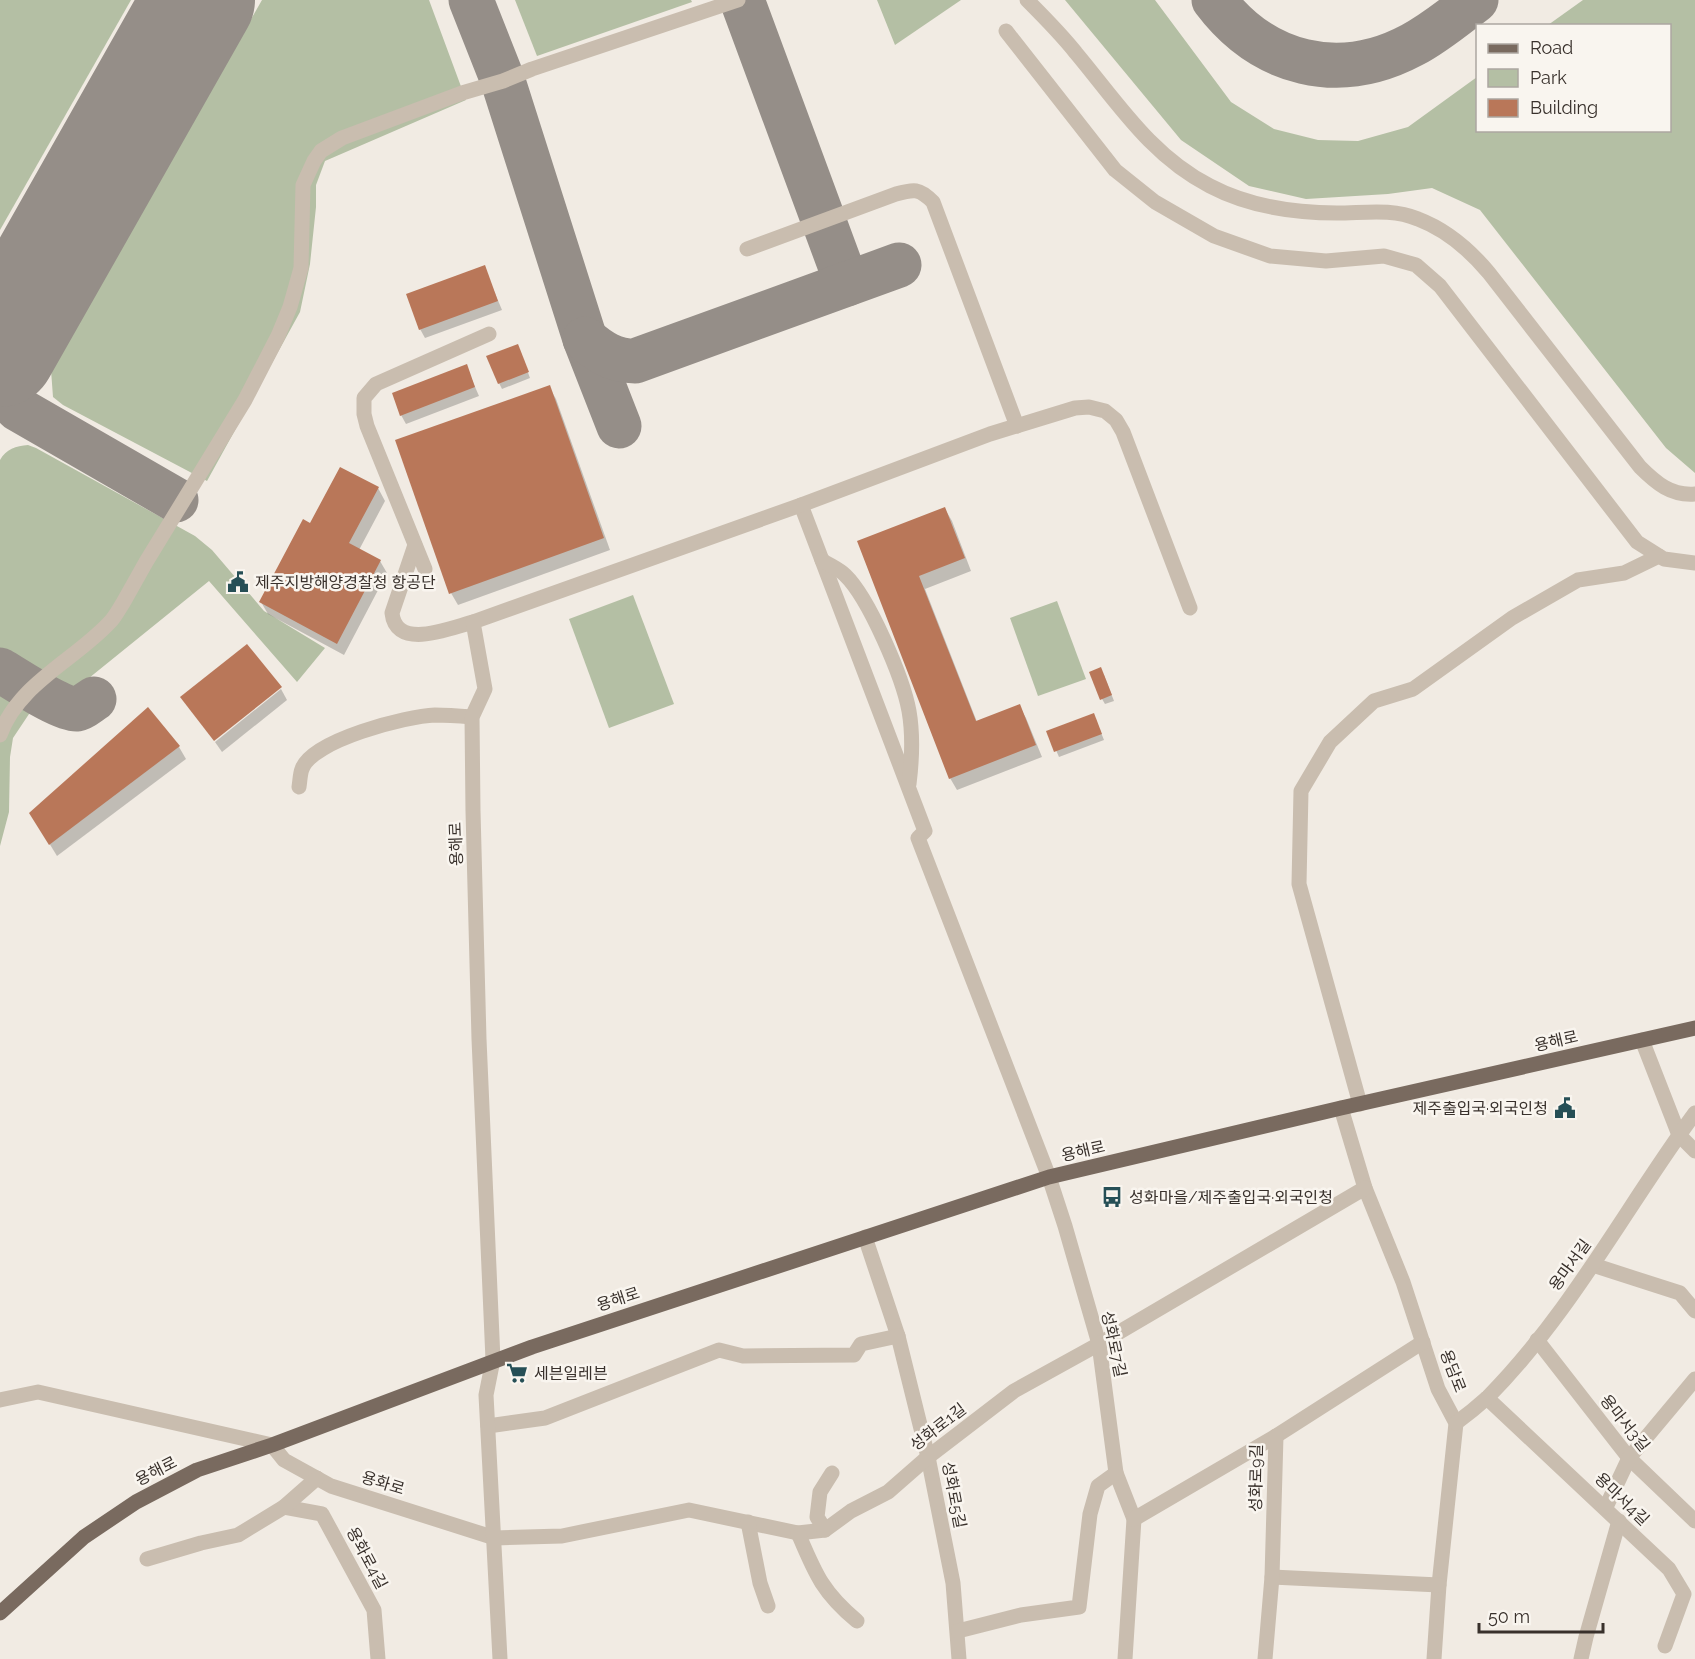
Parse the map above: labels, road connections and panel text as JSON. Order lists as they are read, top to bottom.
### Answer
{
  "streets": {
    "main road": ["용해로"],
    "street": [
      "용마서길",
      "성화로7길",
      "용담로",
      "용마서3길",
      "성화로1길",
      "성화로9길",
      "용화로",
      "성화로5길",
      "용마서4길",
      "용화로4길"
    ]
  },
  "crossings": [
    ["용해로", "성화로7길"],
    ["용해로", "용담로"],
    ["용해로", "용화로"],
    ["용해로", "성화로5길"],
    ["용마서길", "용담로"],
    ["용마서길", "용마서3길"],
    ["용마서길", "용마서4길"],
    ["성화로7길", "성화로1길"],
    ["용담로", "성화로1길"],
    ["용담로", "성화로9길"],
    ["성화로1길", "용화로"],
    ["성화로1길", "성화로5길"]
  ],
  "places": {
    "public building": ["제주지방해양경찰청 항공단", "제주출입국·외국인청"],
    "bus stop": ["성화마을/제주출입국·외국인청"],
    "supermarket": ["세븐일레븐"]
  },
  "legend": ["Road", "Park", "Building"],
  "scale_bar": "50 m"
}
